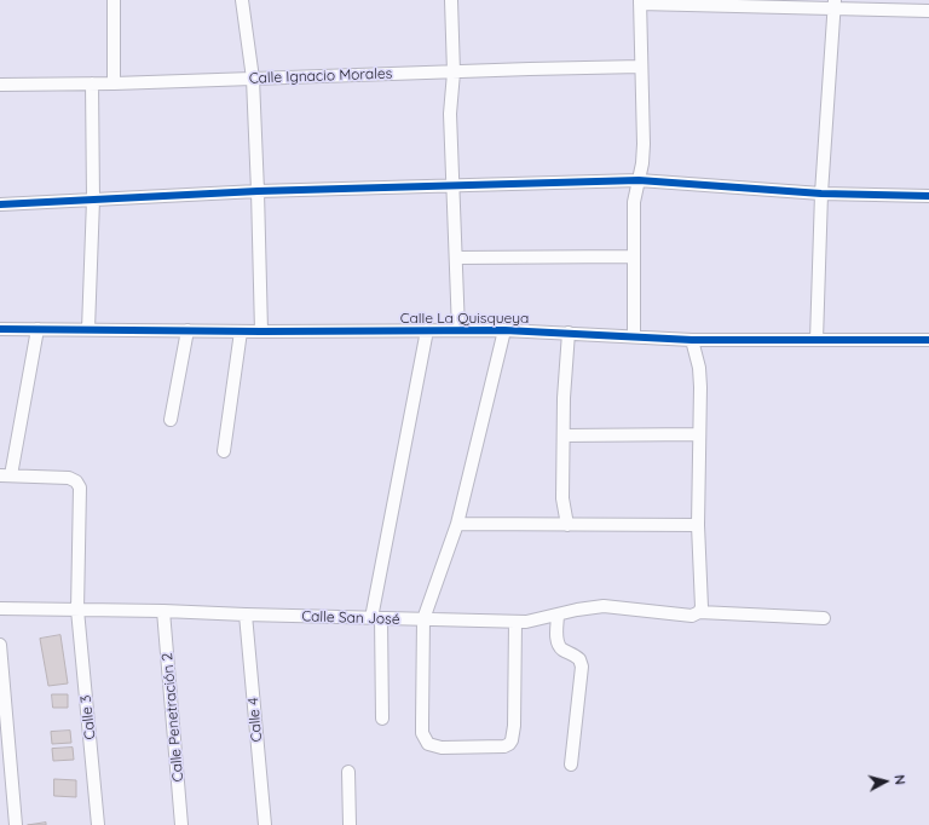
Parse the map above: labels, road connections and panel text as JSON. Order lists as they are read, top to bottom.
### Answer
{
  "streets": {
    "street": [
      "Calle Ignacio Morales",
      "Calle La Quisqueya",
      "Calle San José",
      "Calle 3",
      "Calle Penetración 2",
      "Calle 4"
    ]
  },
  "crossings": [
    ["Calle San José", "Calle 3"],
    ["Calle San José", "Calle Penetración 2"],
    ["Calle San José", "Calle 4"]
  ],
  "north": "right"
}
